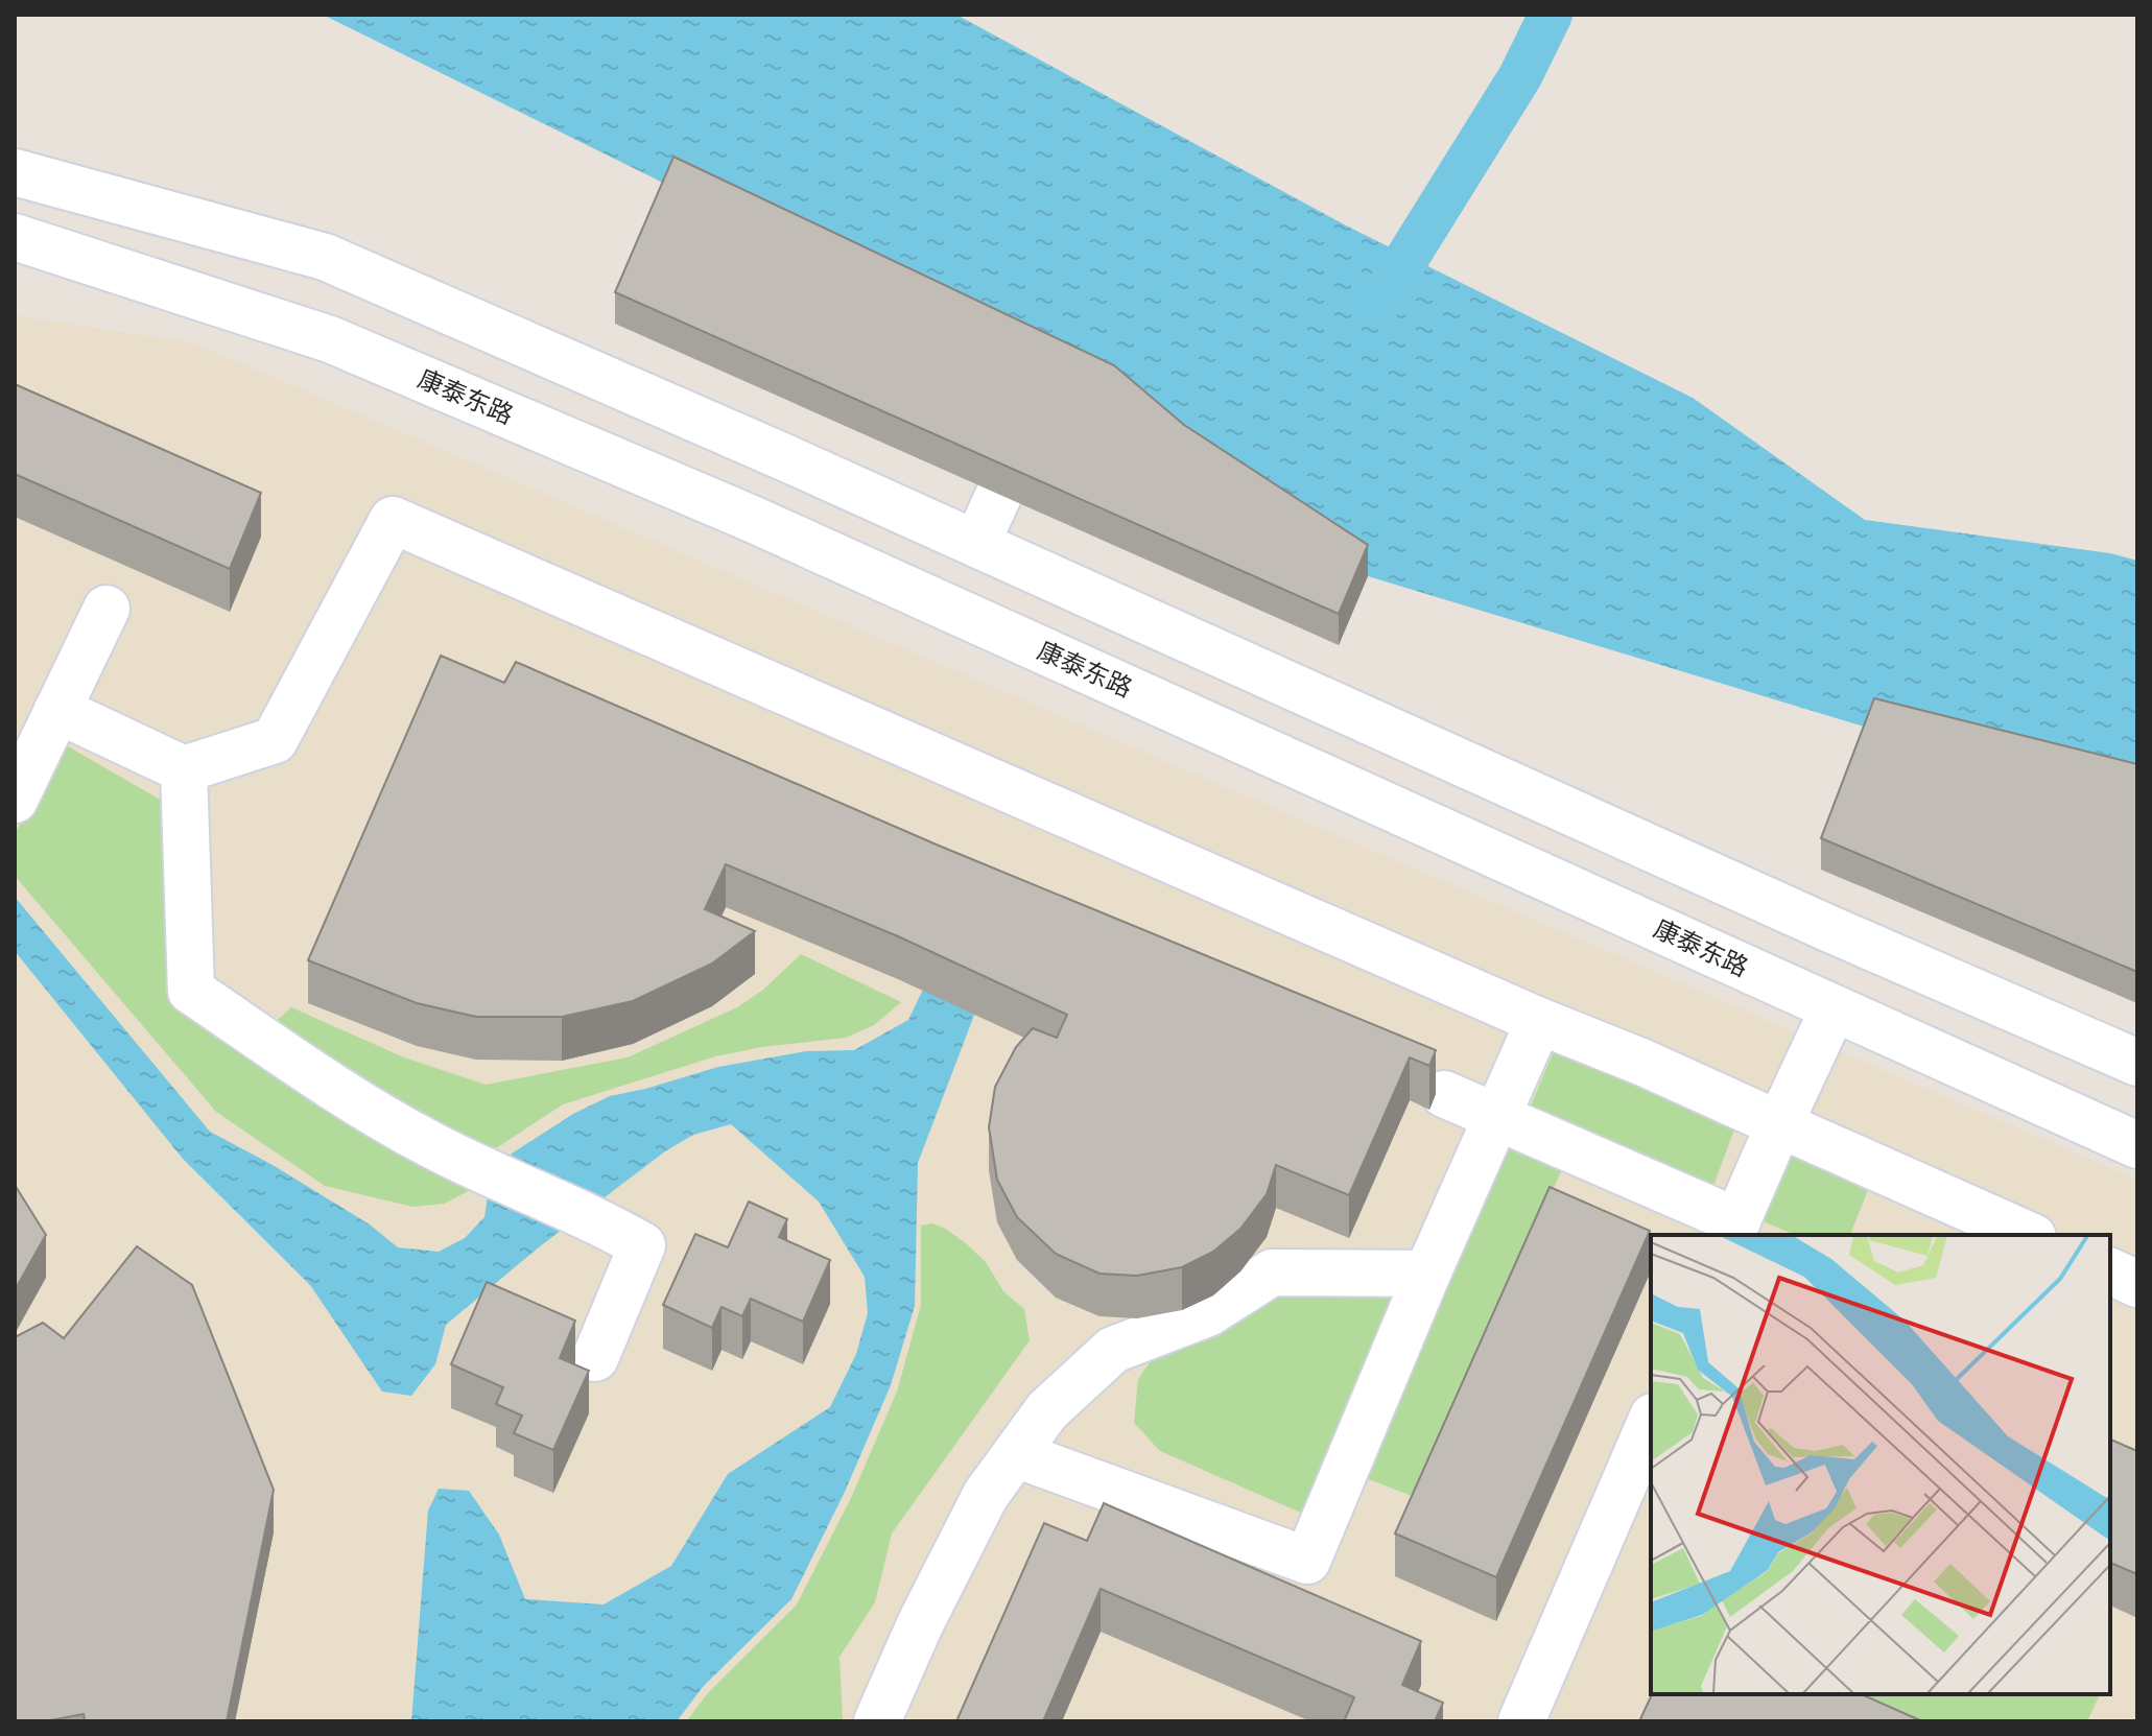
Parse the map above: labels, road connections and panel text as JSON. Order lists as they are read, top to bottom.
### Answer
{
  "streets": {
    "street": ["康泰东路"]
  }
}
